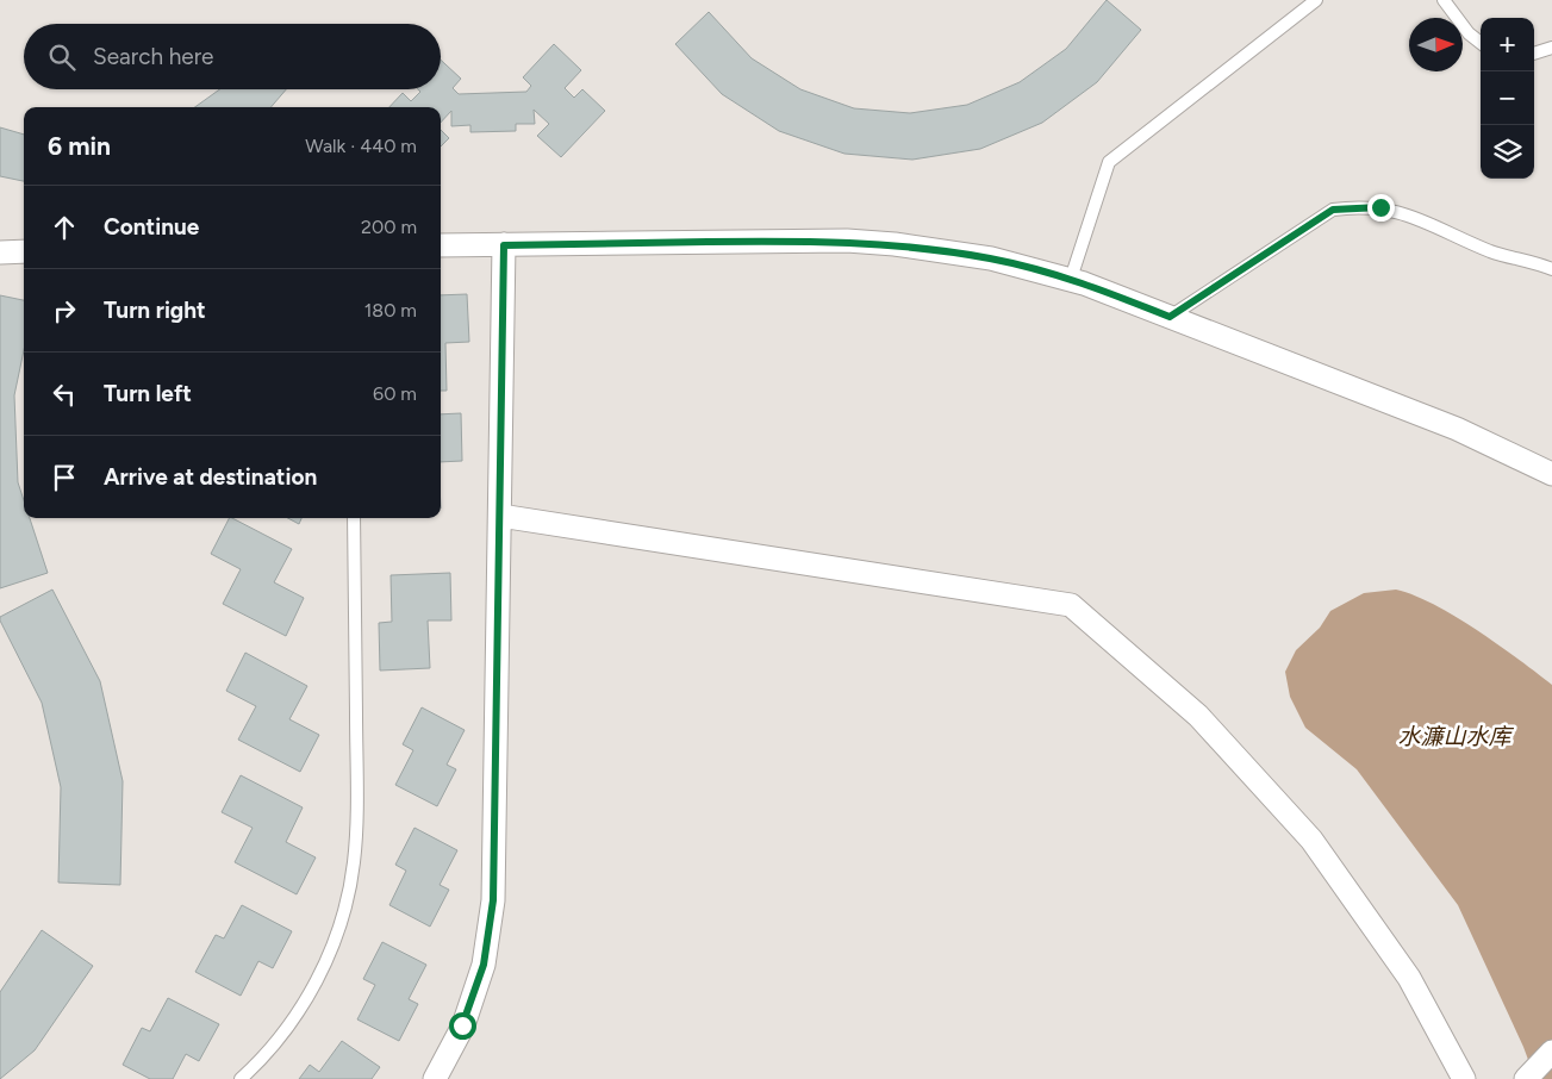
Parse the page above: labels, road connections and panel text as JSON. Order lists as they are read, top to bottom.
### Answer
{
  "water": ["水濂山水库"],
  "north": "right",
  "page": {
    "map_buttons": ["+", "−"],
    "search": "Search here",
    "heading": ["6 min", "Walk · 440 m"],
    "list": [
      ["Continue", "200 m"],
      ["Turn right", "180 m"],
      ["Turn left", "60 m"],
      "Arrive at destination"
    ]
  }
}
